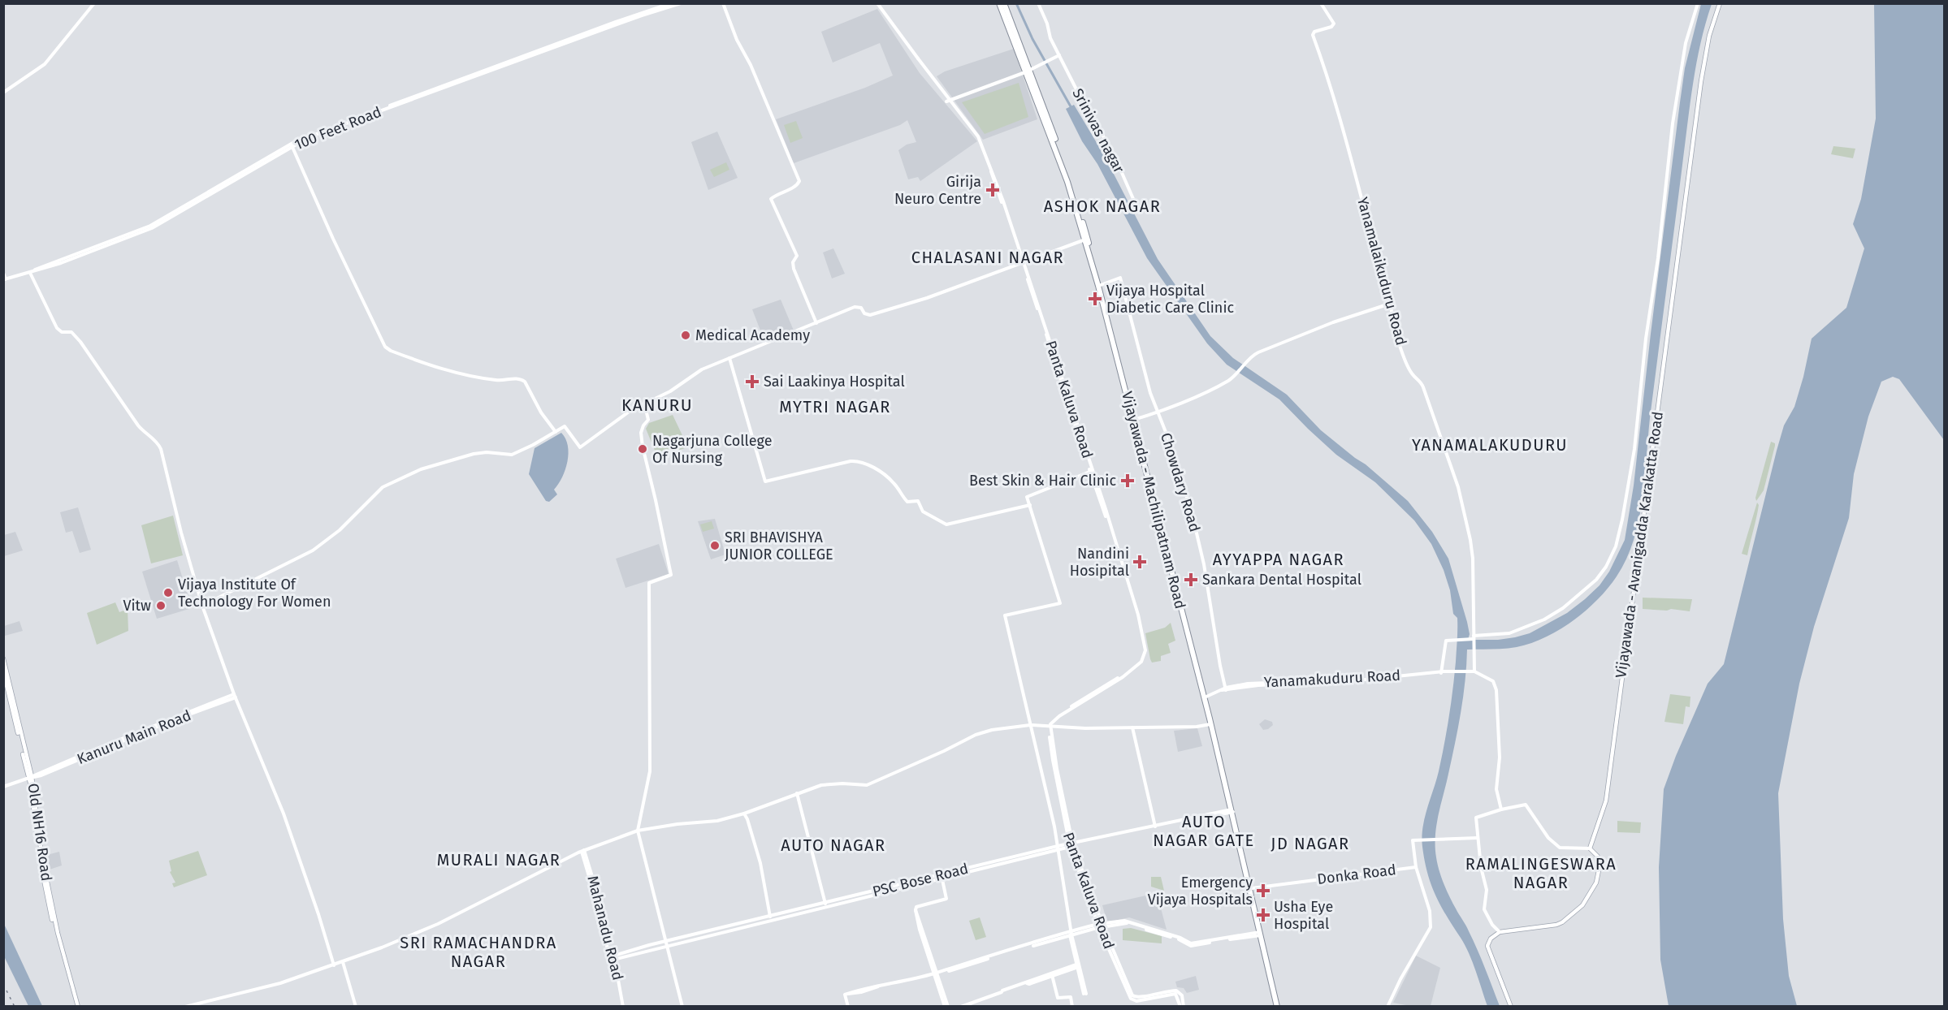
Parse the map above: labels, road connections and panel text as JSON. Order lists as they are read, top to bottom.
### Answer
{
  "streets": {
    "highway": ["Vijayawada - Machilipatnam Road"],
    "main road": ["Vijayawada - Avanigadda Karakatta Road", "Old NH16 Road"],
    "street": [
      "100 Feet Road",
      "Srinivas nagar",
      "Yanamalaikuduru Road",
      "Panta Kaluva Road",
      "Chowdary Road",
      "Yanamakuduru Road",
      "Kanuru Main Road",
      "Donka Road",
      "PSC Bose Road",
      "Mahanadu Road"
    ]
  },
  "crossings": [
    ["Yanamalaikuduru Road", "Yanamakuduru Road"],
    ["Panta Kaluva Road", "PSC Bose Road"],
    ["Chowdary Road", "Vijayawada - Machilipatnam Road"],
    ["Chowdary Road", "Yanamakuduru Road"],
    ["Vijayawada - Machilipatnam Road", "Yanamakuduru Road"],
    ["Vijayawada - Machilipatnam Road", "Donka Road"],
    ["Vijayawada - Machilipatnam Road", "PSC Bose Road"],
    ["Kanuru Main Road", "Old NH16 Road"],
    ["PSC Bose Road", "Mahanadu Road"]
  ],
  "districts": [
    "ASHOK NAGAR",
    "CHALASANI NAGAR",
    "KANURU",
    "MYTRI NAGAR",
    "YANAMALAKUDURU",
    "AYYAPPA NAGAR",
    "AUTO NAGAR GATE",
    "JD NAGAR",
    "AUTO NAGAR",
    "MURALI NAGAR",
    "RAMALINGESWARA NAGAR",
    "SRI RAMACHANDRA NAGAR"
  ],
  "places": {
    "health": [
      "Girija Neuro Centre",
      "Vijaya Hospital Diabetic Care Clinic",
      "Sai Laakinya Hospital",
      "Best Skin & Hair Clinic",
      "Nandini Hosipital",
      "Sankara Dental Hospital",
      "Emergency Vijaya Hospitals",
      "Usha Eye Hospital"
    ],
    "other": [
      "Medical Academy",
      "Nagarjuna College Of Nursing",
      "SRI BHAVISHYA JUNIOR COLLEGE",
      "Vijaya Institute Of Technology For Women",
      "Vitw"
    ]
  }
}
